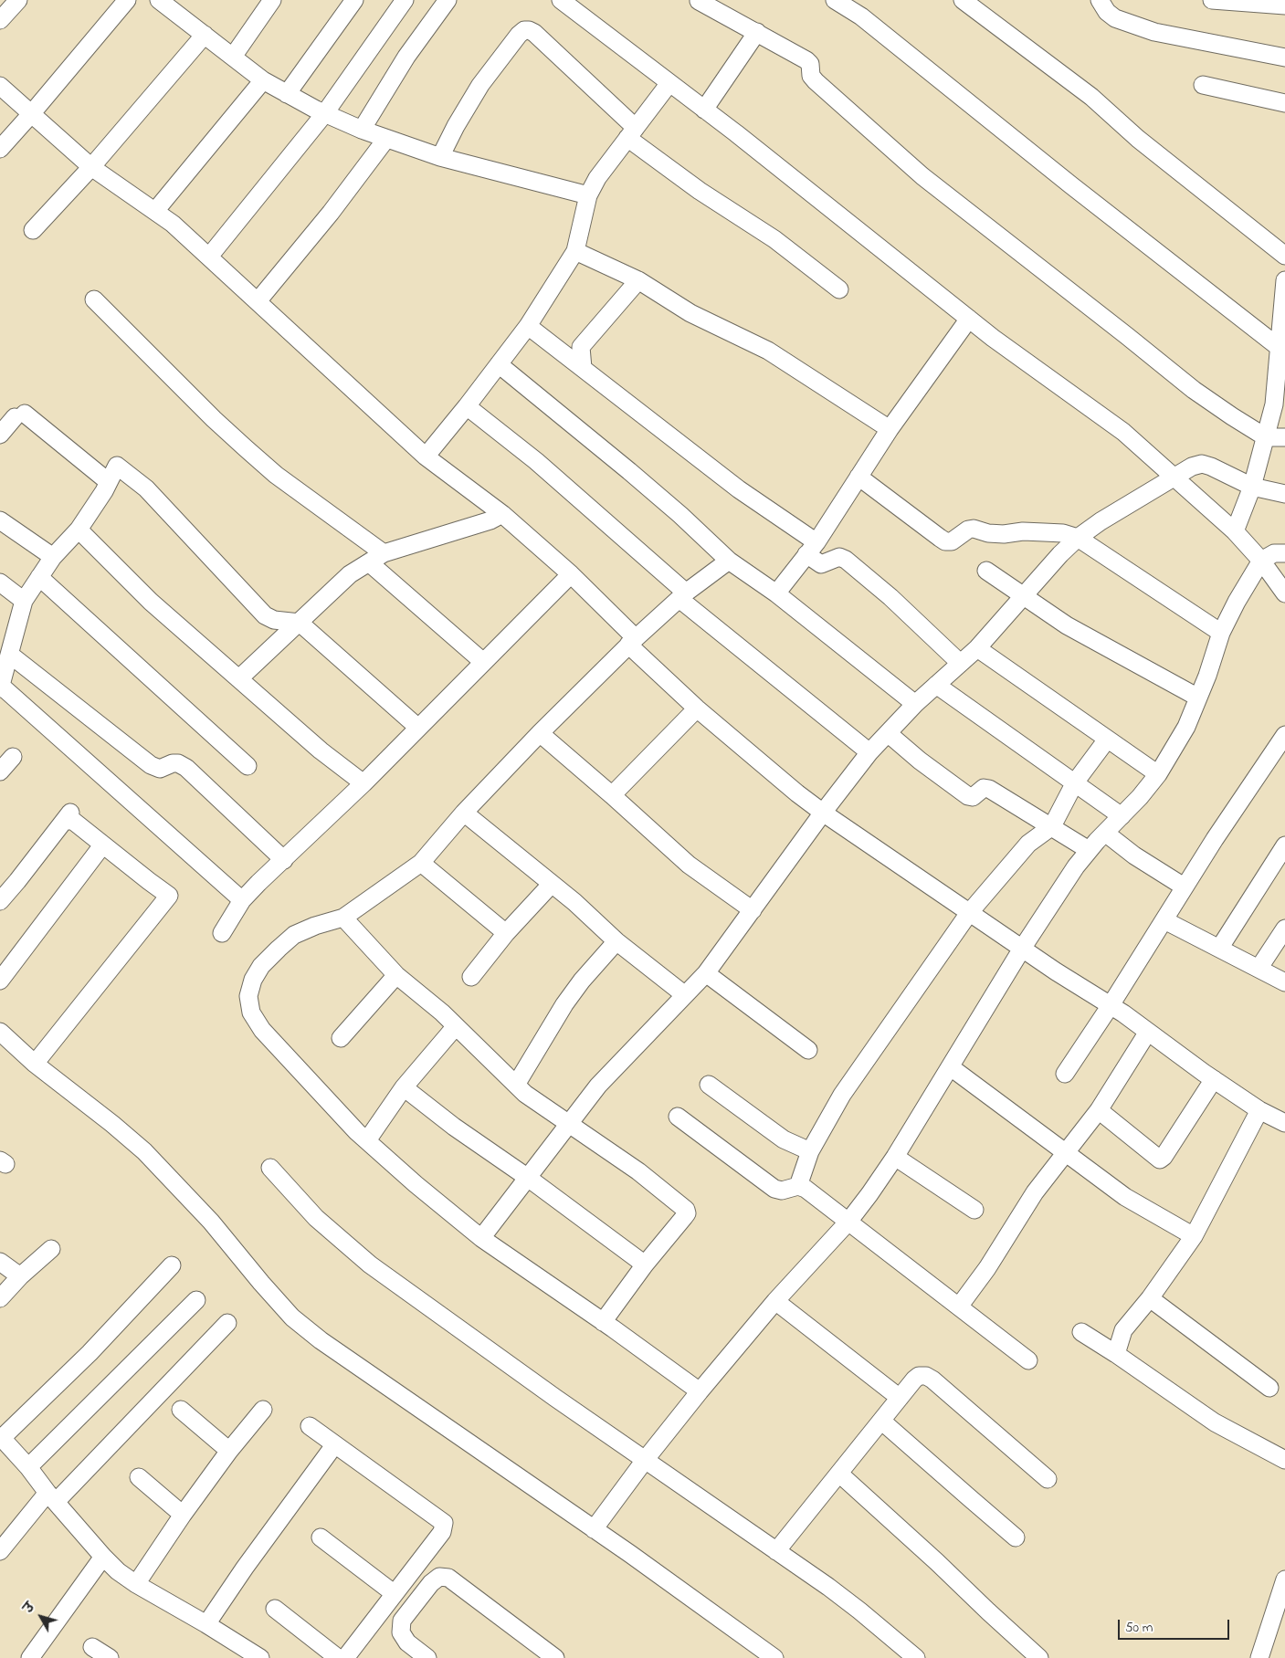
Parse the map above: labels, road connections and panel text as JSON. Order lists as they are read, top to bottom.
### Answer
{
  "scale_bar": "50 m",
  "north": "top left"
}
